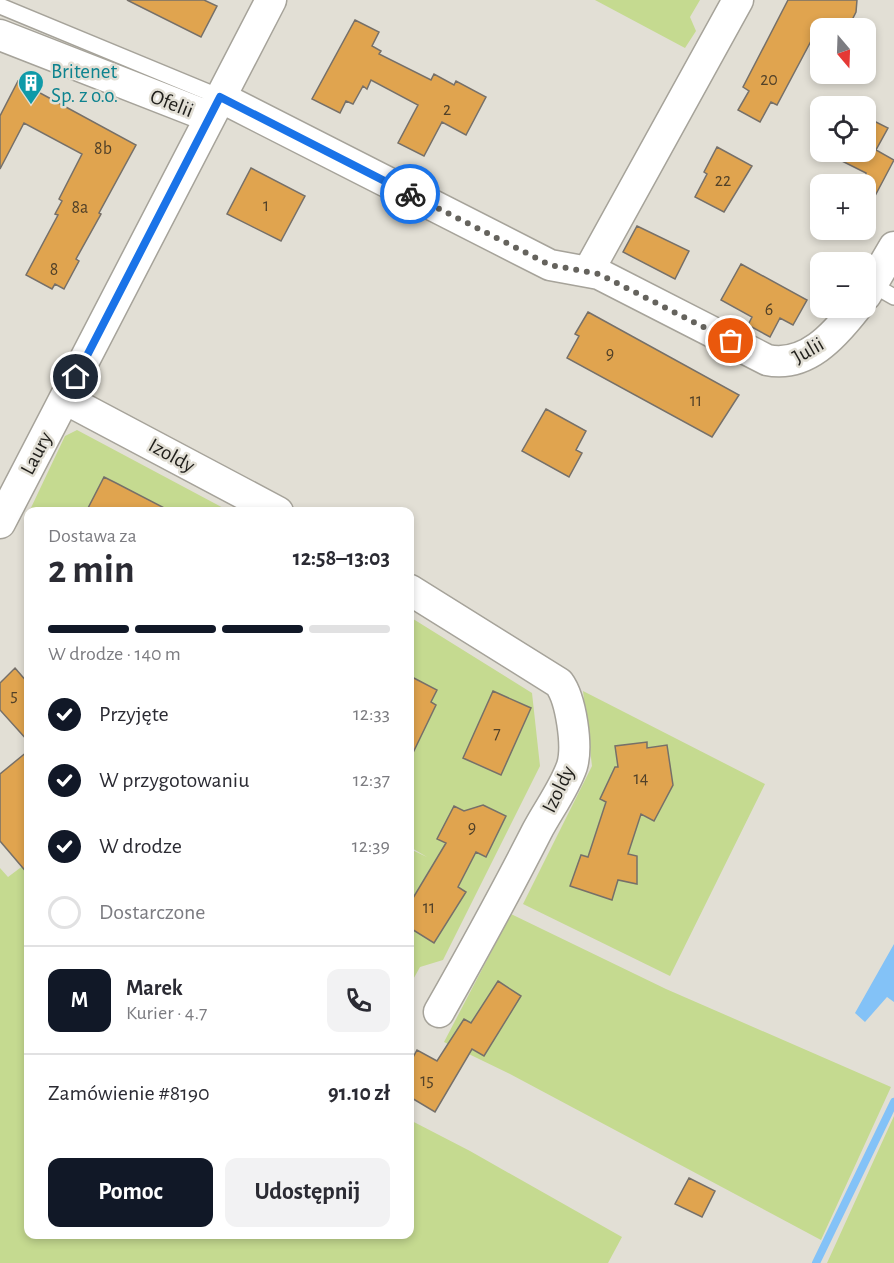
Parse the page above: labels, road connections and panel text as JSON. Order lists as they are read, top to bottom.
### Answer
{
  "streets": {
    "street": [
      "Ofelii",
      "Julii",
      "Laury",
      "Izoldy"
    ]
  },
  "crossings": [
    ["Ofelii", "Julii"],
    ["Ofelii", "Laury"],
    ["Julii", "Laury"],
    ["Laury", "Izoldy"]
  ],
  "places": {
    "building": ["Britenet Sp. z o.o."]
  },
  "house_numbers": [
    "20",
    "2",
    "8b",
    "22",
    "1",
    "8a",
    "8",
    "6",
    "9",
    "11",
    "5",
    "7",
    "14",
    "9",
    "11",
    "15"
  ],
  "north": "bottom",
  "page": {
    "map_buttons": ["+", "−"],
    "heading": ["2 min", "Dostawa za", "12:58–13:03"],
    "panel": [
      "Marek",
      "Kurier · 4.7",
      "Zamówienie #8190",
      "91.10 zł"
    ],
    "bar": "W drodze · 140 m",
    "list": [
      ["Przyjęte", "12:33"],
      ["W przygotowaniu", "12:37"],
      ["W drodze", "12:39"],
      "Dostarczone"
    ],
    "round": "M",
    "buttons": ["Pomoc", "Udostępnij"]
  }
}
